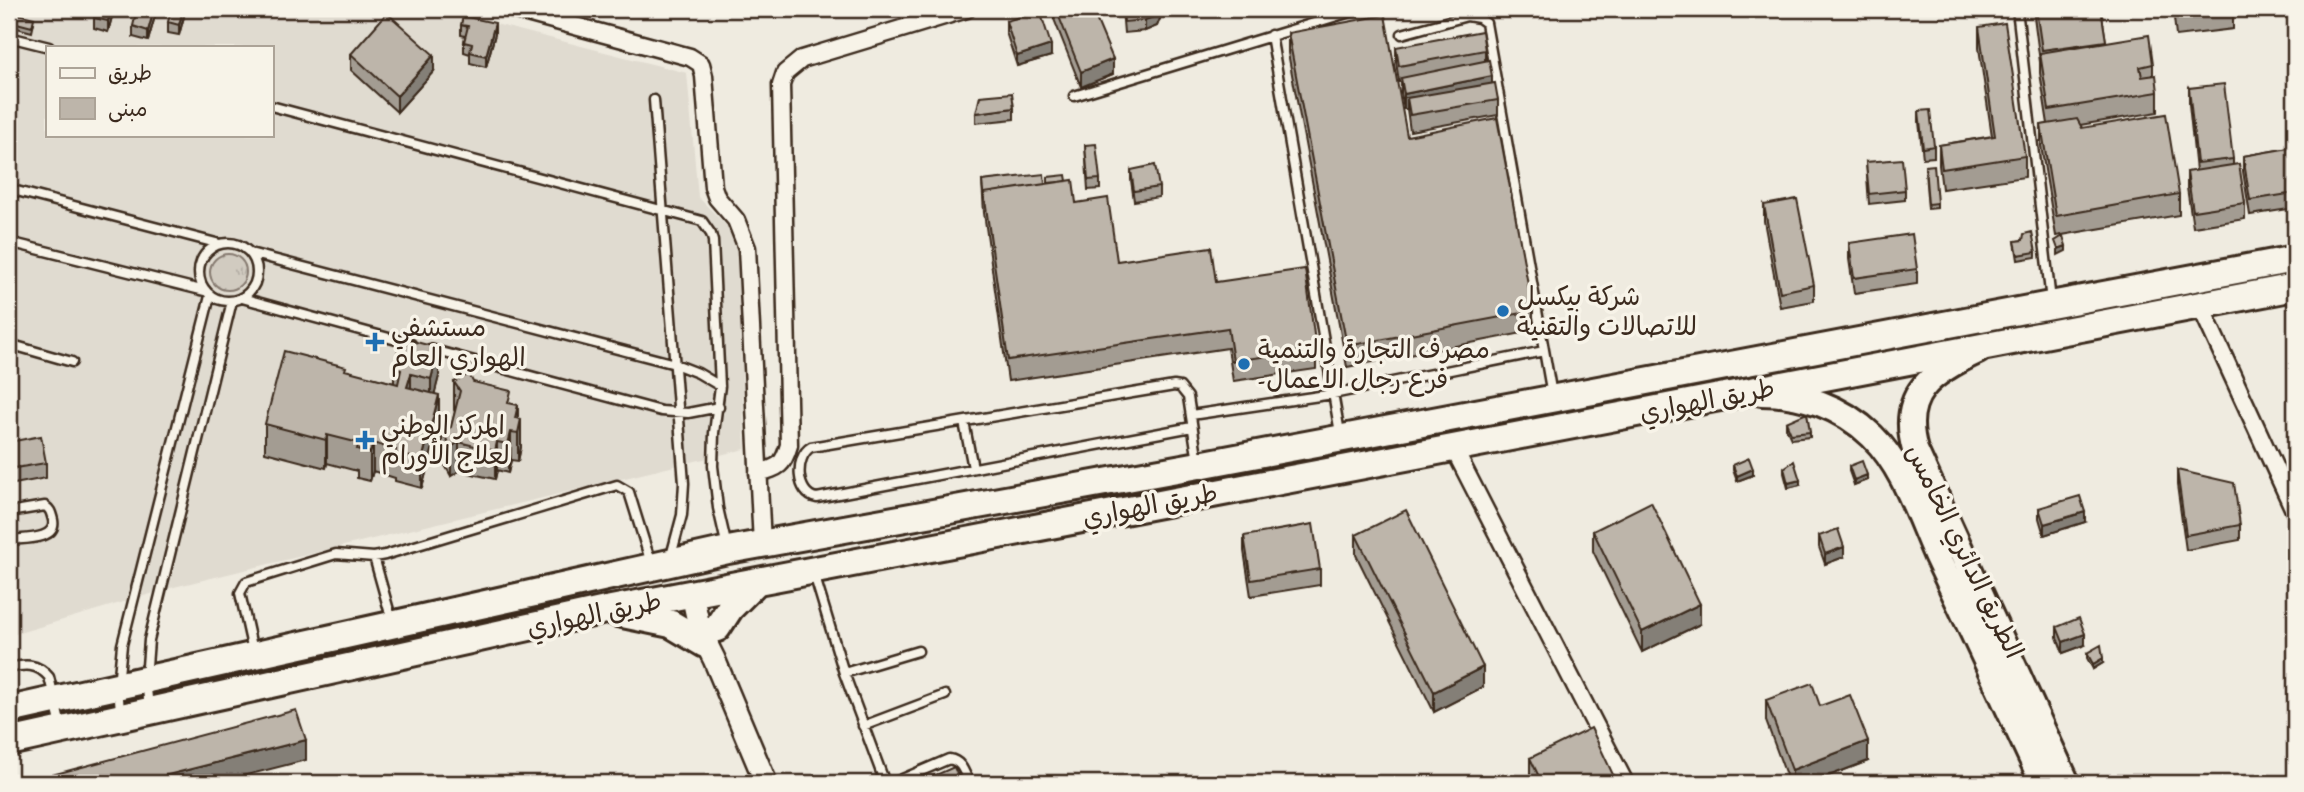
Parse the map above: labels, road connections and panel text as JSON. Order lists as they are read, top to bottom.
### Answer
{
  "streets": {
    "highway": ["طريق الهواري"],
    "main road": ["الطريق الدائري الخامس"]
  },
  "crossings": [
    ["طريق الهواري", "الطريق الدائري الخامس"]
  ],
  "places": {
    "other": ["شركة بيكسل للاتصالات والتقنية", "مصرف التجارة والتنمية -فرع رجال الاعمال"],
    "health": ["مستشفي الهواري العام", "المركز الوطني لعلاج الأورام"]
  },
  "legend": ["طريق", "مبنى"]
}
